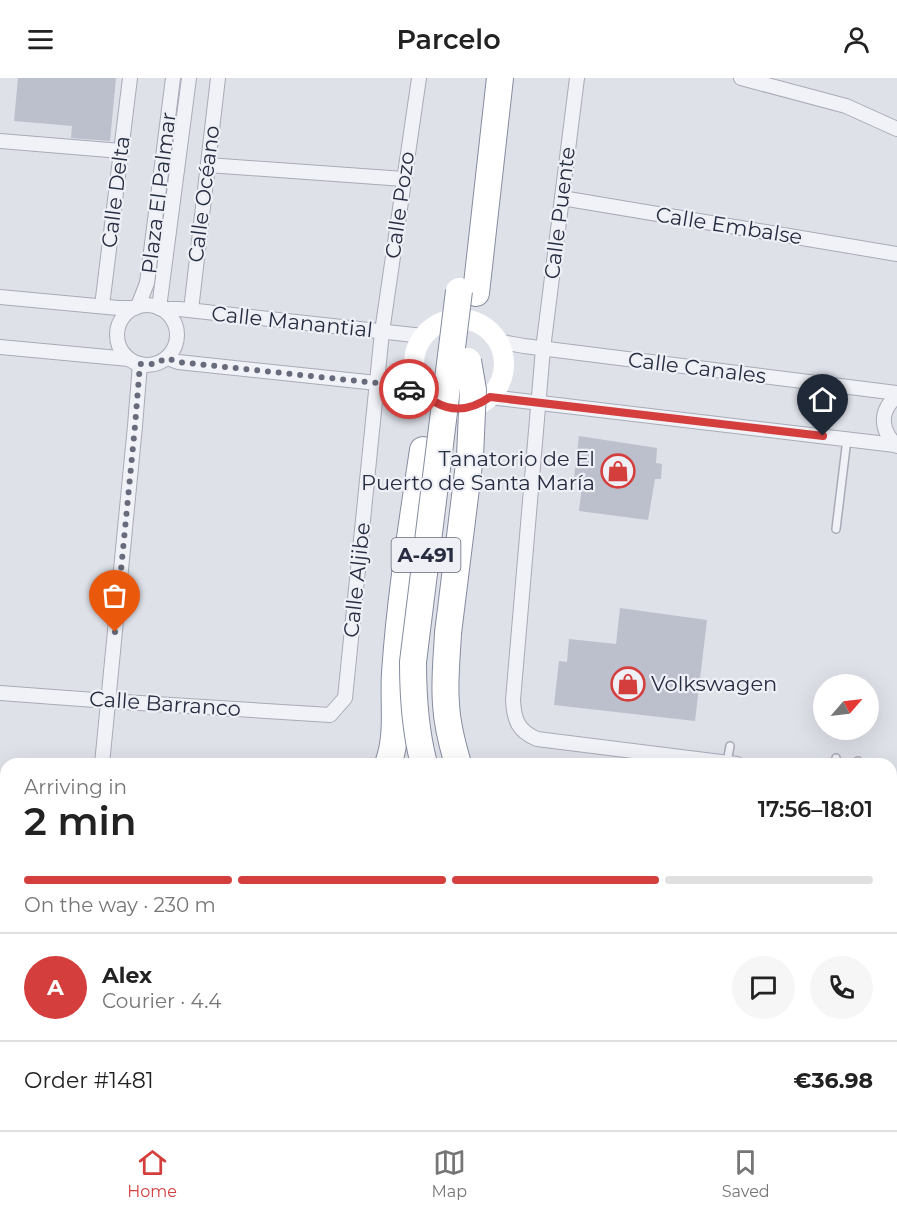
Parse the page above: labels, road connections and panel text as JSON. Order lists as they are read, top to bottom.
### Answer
{
  "streets": {
    "highway": ["A-491"],
    "street": [
      "Calle Delta",
      "Plaza El Palmar",
      "Calle Océano",
      "Calle Pozo",
      "Calle Puente",
      "Calle Embalse",
      "Calle Manantial",
      "Calle Canales",
      "Calle Aljibe",
      "Calle Barranco"
    ]
  },
  "crossings": [
    ["Plaza El Palmar", "Calle Manantial"],
    ["Calle Océano", "Calle Manantial"],
    ["Calle Pozo", "Calle Manantial"],
    ["Calle Pozo", "Calle Aljibe"],
    ["Calle Puente", "Calle Embalse"],
    ["Calle Puente", "Calle Canales"],
    ["Calle Manantial", "Calle Canales"],
    ["Calle Manantial", "Calle Aljibe"],
    ["Calle Aljibe", "Calle Barranco"]
  ],
  "places": {
    "shop": ["Tanatorio de El Puerto de Santa María", "Volkswagen"]
  },
  "north": "top right",
  "page": {
    "header": "Parcelo",
    "heading": ["2 min", "Arriving in", "17:56–18:01"],
    "panel": [
      "Alex",
      "Courier · 4.4",
      "Order #1481",
      "€36.98"
    ],
    "bar": "On the way · 230 m",
    "round": "A",
    "tabs": ["Home", "Map", "Saved"]
  }
}
